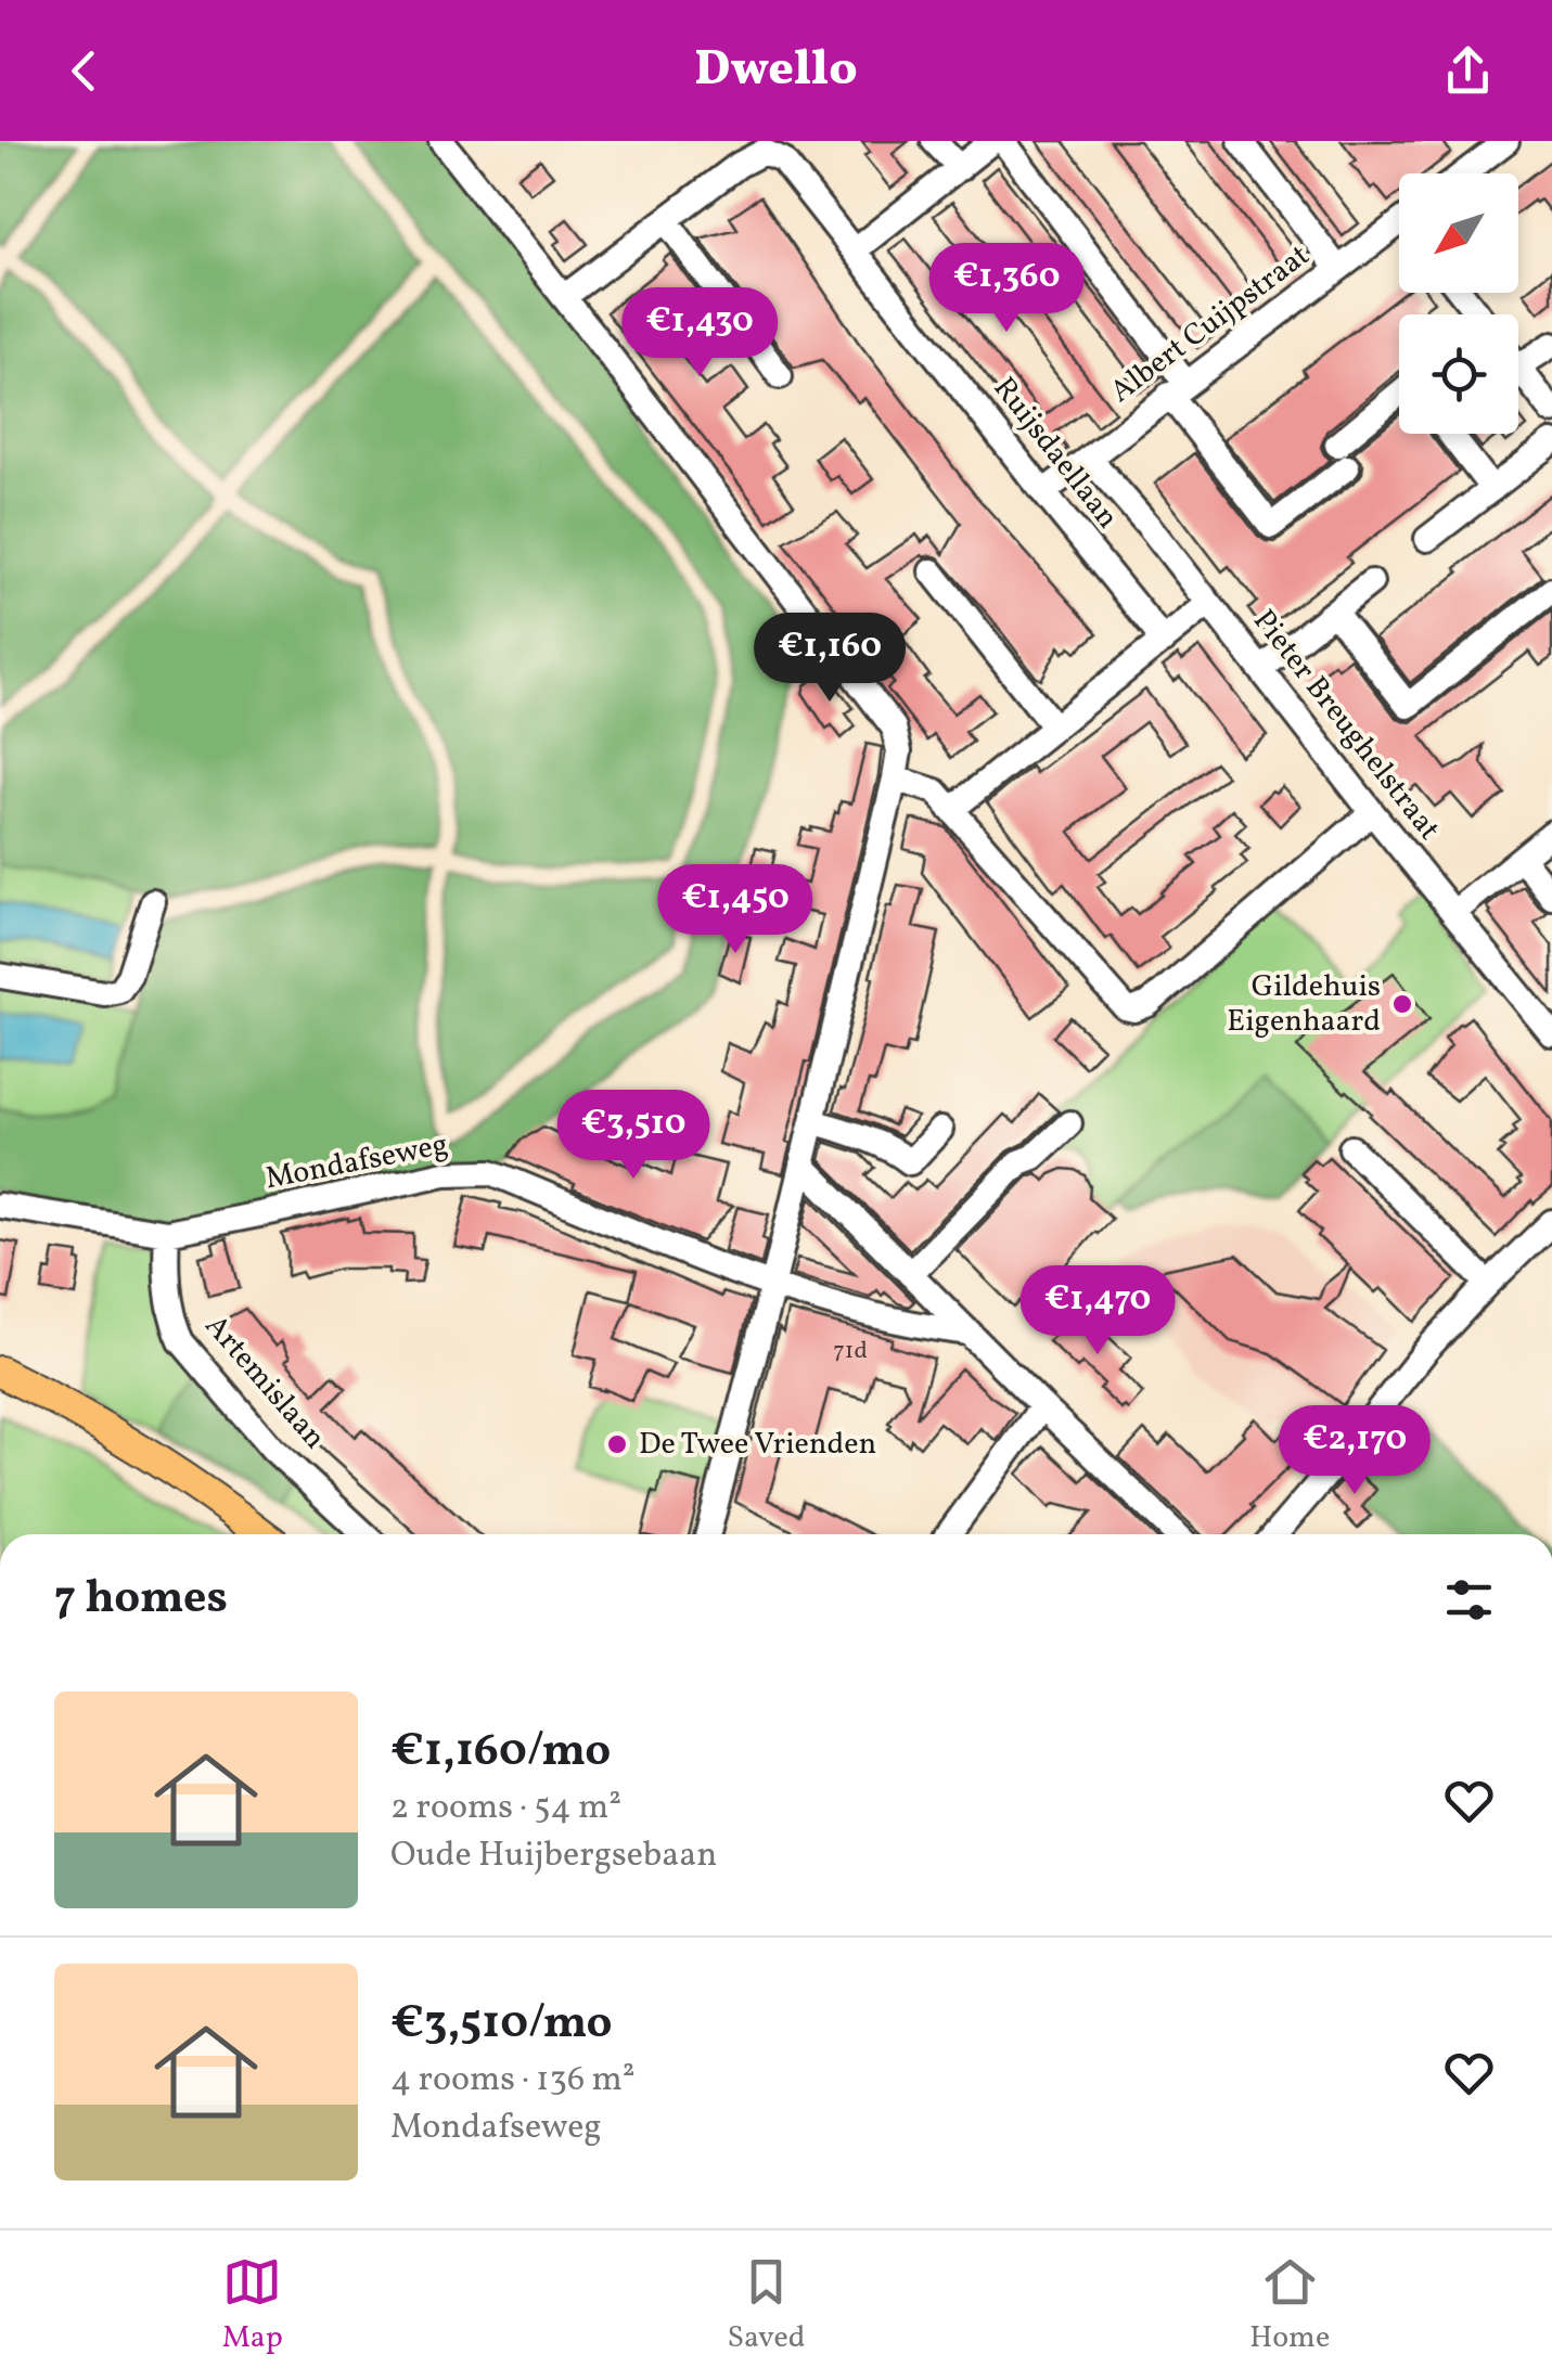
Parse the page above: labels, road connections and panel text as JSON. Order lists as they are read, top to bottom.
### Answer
{
  "streets": {
    "street": [
      "Albert Cuijpstraat",
      "Ruijsdaellaan",
      "Pieter Breughelstraat",
      "Mondafseweg",
      "Artemislaan"
    ]
  },
  "crossings": [
    ["Albert Cuijpstraat", "Ruijsdaellaan"],
    ["Albert Cuijpstraat", "Pieter Breughelstraat"],
    ["Mondafseweg", "Artemislaan"]
  ],
  "places": ["Gildehuis Eigenhaard", "De Twee Vrienden"],
  "house_numbers": ["71d"],
  "north": "bottom left",
  "page": {
    "header": "Dwello",
    "price": [
      "€1,360",
      "€1,430",
      "€1,160",
      "€1,450",
      "€3,510",
      "€1,470",
      "€2,170"
    ],
    "heading": "7 homes",
    "list": [
      {
        "name": "€1,160/mo",
        "note": "2 rooms · 54 m² · Oude Huijbergsebaan"
      },
      {
        "name": "€3,510/mo",
        "note": "4 rooms · 136 m² · Mondafseweg"
      }
    ],
    "tabs": ["Map", "Saved", "Home"]
  }
}
